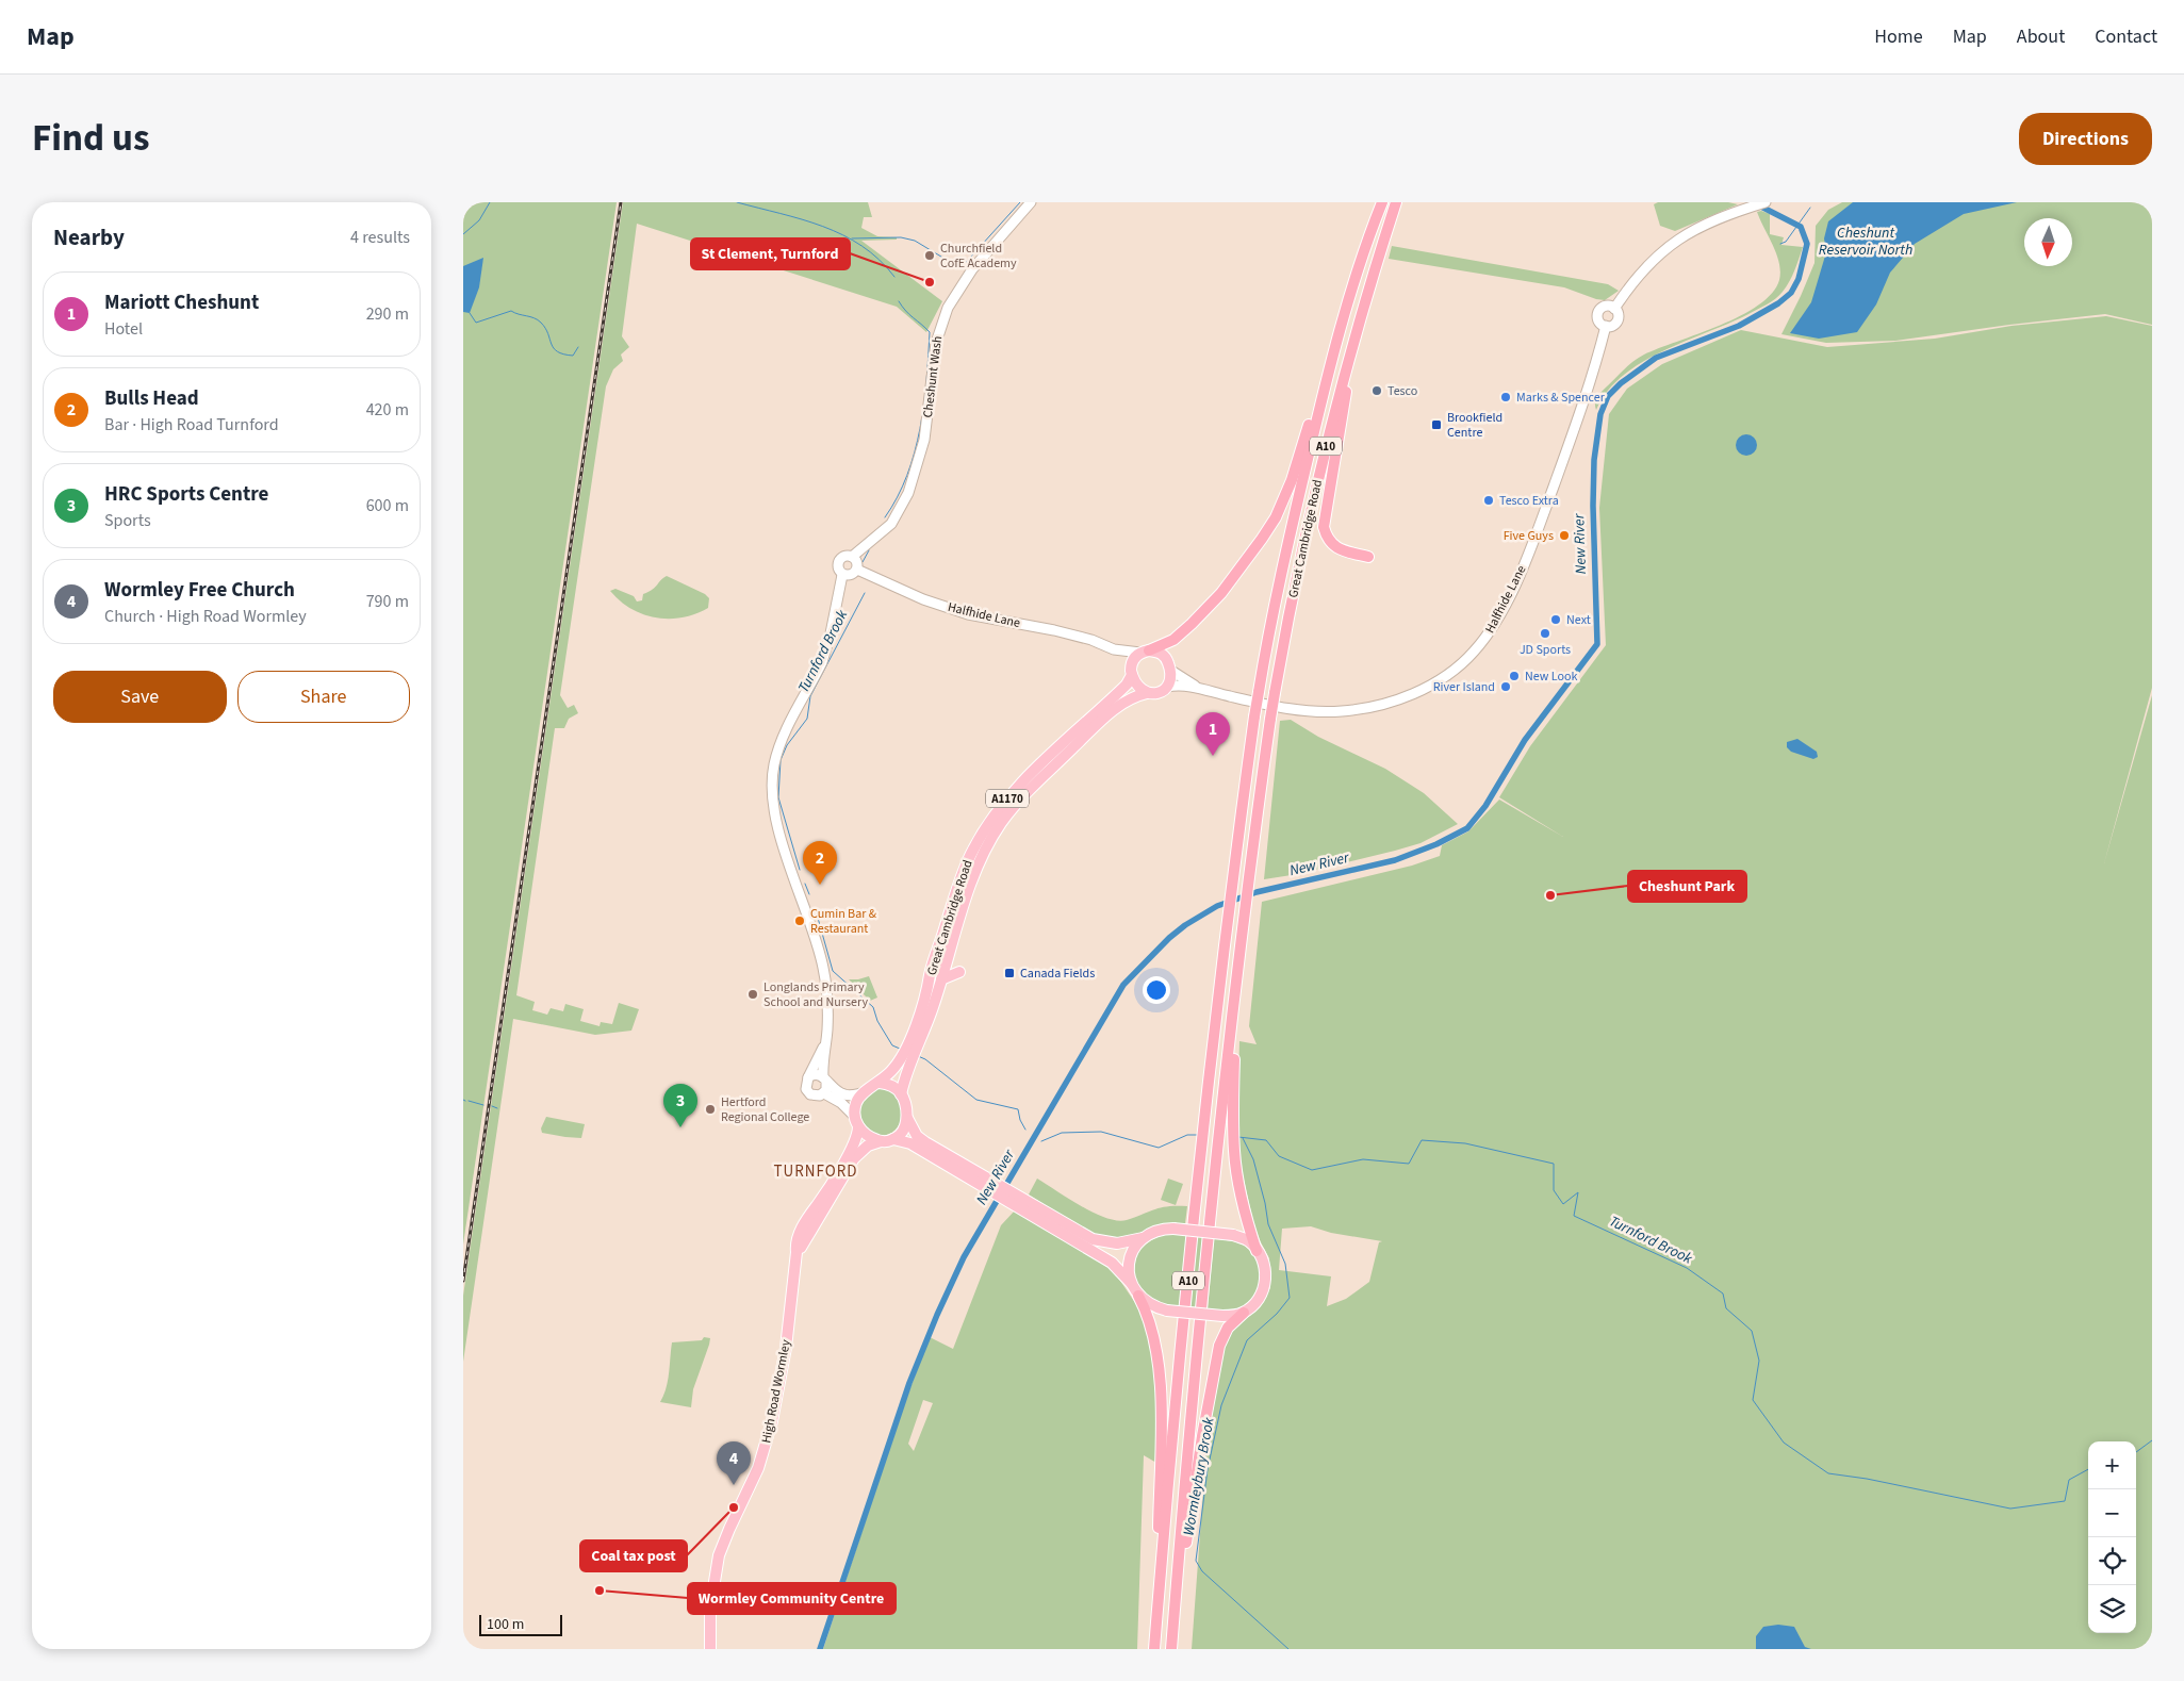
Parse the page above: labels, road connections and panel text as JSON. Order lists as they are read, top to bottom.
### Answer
{
  "streets": {
    "highway": ["A10", "Great Cambridge Road"],
    "main road": [
      "Cheshunt Wash",
      "Halfhide Lane",
      "A1170",
      "High Road Wormley"
    ]
  },
  "crossings": [
    ["Cheshunt Wash", "Halfhide Lane"],
    ["A10", "Great Cambridge Road"],
    ["Great Cambridge Road", "Halfhide Lane"],
    ["Great Cambridge Road", "High Road Wormley"]
  ],
  "districts": ["TURNFORD"],
  "water": [
    "Cheshunt Reservoir North",
    "New River",
    "Turnford Brook",
    "Wormleybury Brook"
  ],
  "places": {
    "other": [
      "Churchfield CofE Academy",
      "St Clement, Turnford",
      "Tesco",
      "Marks & Spencer",
      "Tesco Extra",
      "Five Guys",
      "Next",
      "JD Sports",
      "New Look",
      "River Island",
      "Cheshunt Park",
      "Cumin Bar & Restaurant",
      "Longlands Primary School and Nursery",
      "Hertford Regional College",
      "Coal tax post",
      "Wormley Community Centre"
    ],
    "transit": ["Brookfield Centre", "Canada Fields"]
  },
  "scale_bar": "100 m",
  "north": "bottom",
  "page": {
    "header": "Map",
    "nav": [
      "Home",
      "Map",
      "About",
      "Contact"
    ],
    "title": "Find us",
    "buttons": [
      "Directions",
      ["Save", "Share"]
    ],
    "heading": ["Nearby", "4 results"],
    "list": [
      {
        "mark": "1",
        "name": "Mariott Cheshunt",
        "note": "Hotel",
        "value": "290 m"
      },
      {
        "mark": "2",
        "name": "Bulls Head",
        "note": "Bar · High Road Turnford",
        "value": "420 m"
      },
      {
        "mark": "3",
        "name": "HRC Sports Centre",
        "note": "Sports",
        "value": "600 m"
      },
      {
        "mark": "4",
        "name": "Wormley Free Church",
        "note": "Church · High Road Wormley",
        "value": "790 m"
      }
    ],
    "pins": [
      "1",
      "2",
      "3",
      "4"
    ],
    "map_buttons": ["+", "−"],
    "scale": "100 m"
  }
}
